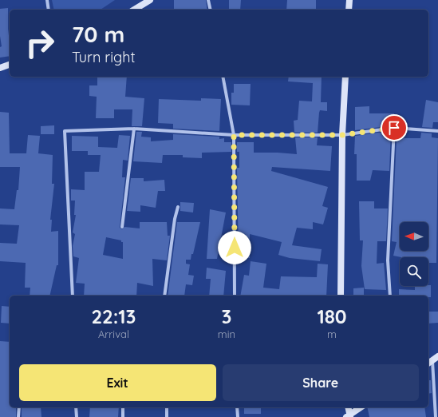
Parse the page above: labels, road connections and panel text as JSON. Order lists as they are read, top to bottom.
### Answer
{
  "north": "left",
  "page": {
    "turn": ["70 m", "Turn right"],
    "eta": [
      "22:13",
      "Arrival",
      "3",
      "min",
      "180",
      "m"
    ],
    "buttons": ["Exit", "Share"]
  }
}
